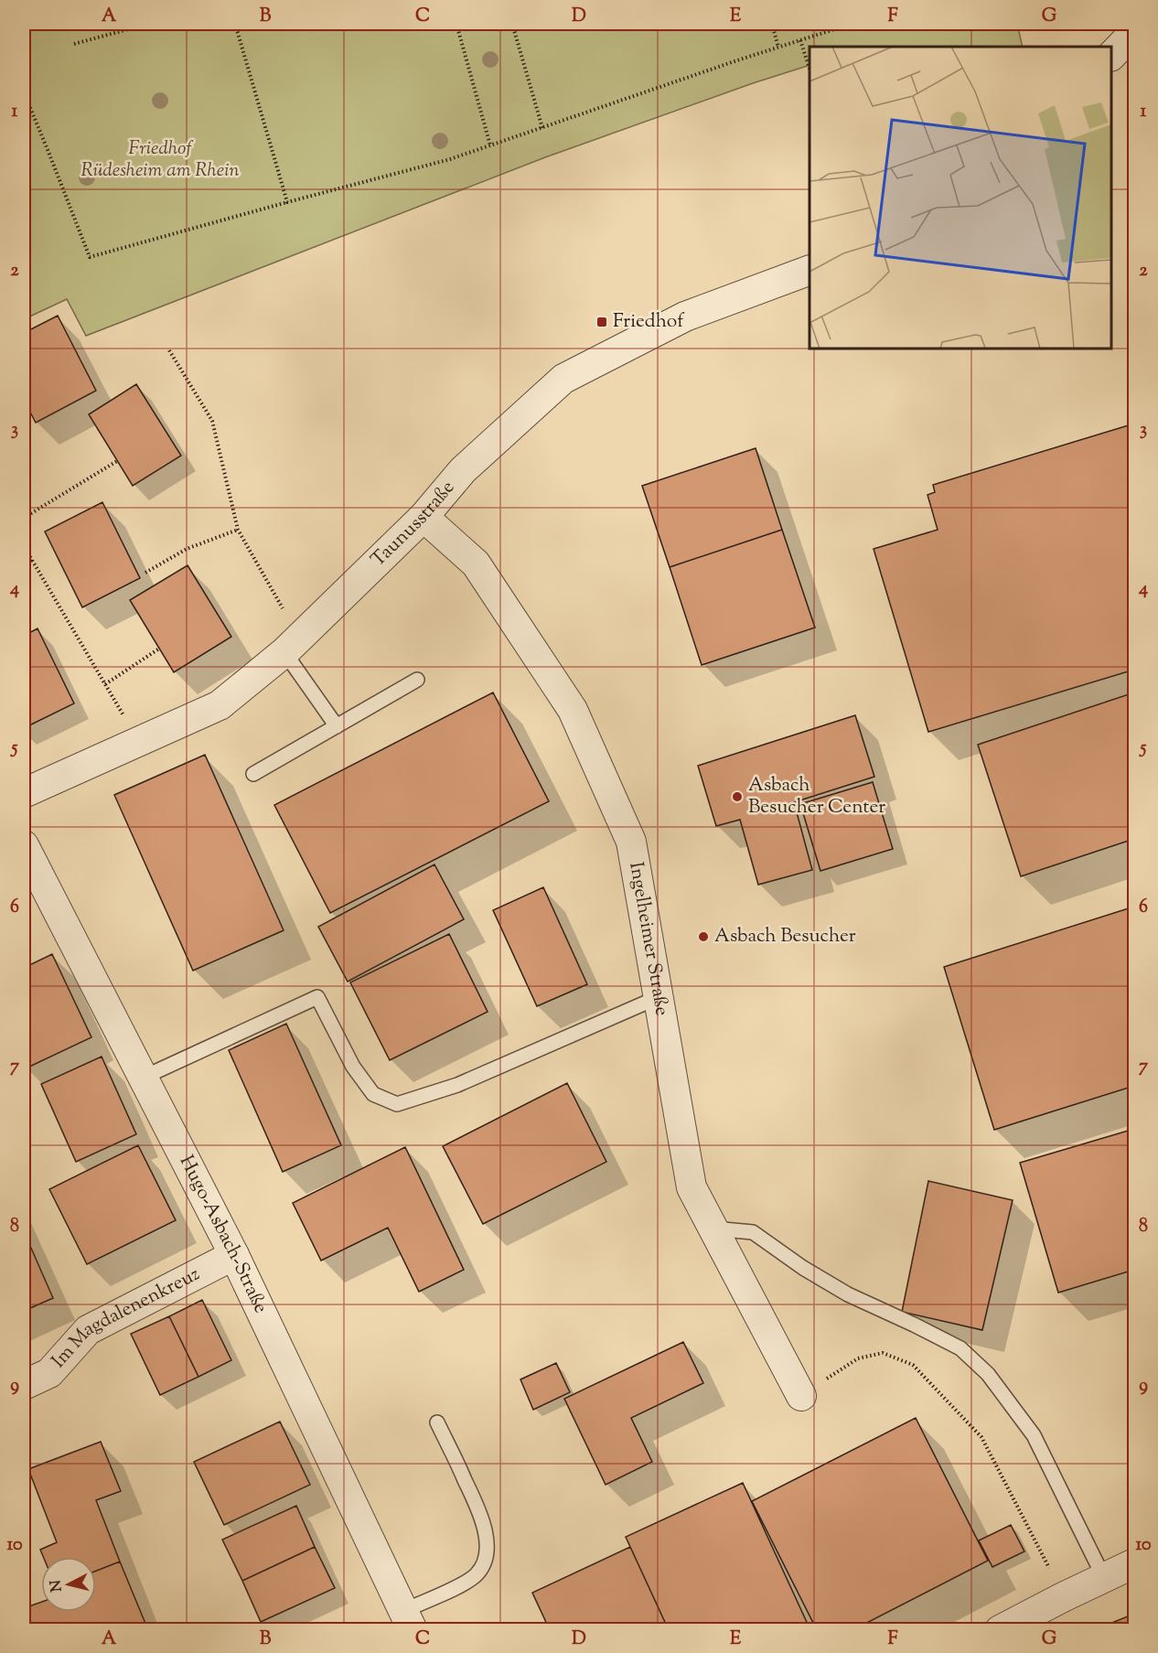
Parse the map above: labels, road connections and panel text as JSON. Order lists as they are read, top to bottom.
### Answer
{
  "streets": {
    "street": [
      "Taunusstraße",
      "Ingelheimer Straße",
      "Hugo-Asbach-Straße",
      "Im Magdalenenkreuz"
    ]
  },
  "crossings": [
    ["Taunusstraße", "Ingelheimer Straße"],
    ["Hugo-Asbach-Straße", "Im Magdalenenkreuz"]
  ],
  "parks": ["Friedhof Rüdesheim am Rhein"],
  "places": {
    "transit": ["Friedhof"],
    "other": ["Asbach Besucher Center", "Asbach Besucher"]
  },
  "north": "left",
  "grid": {
    "columns": [
      "A",
      "B",
      "C",
      "D",
      "E",
      "F",
      "G"
    ],
    "rows": [
      "1",
      "2",
      "3",
      "4",
      "5",
      "6",
      "7",
      "8",
      "9",
      "10"
    ]
  }
}
